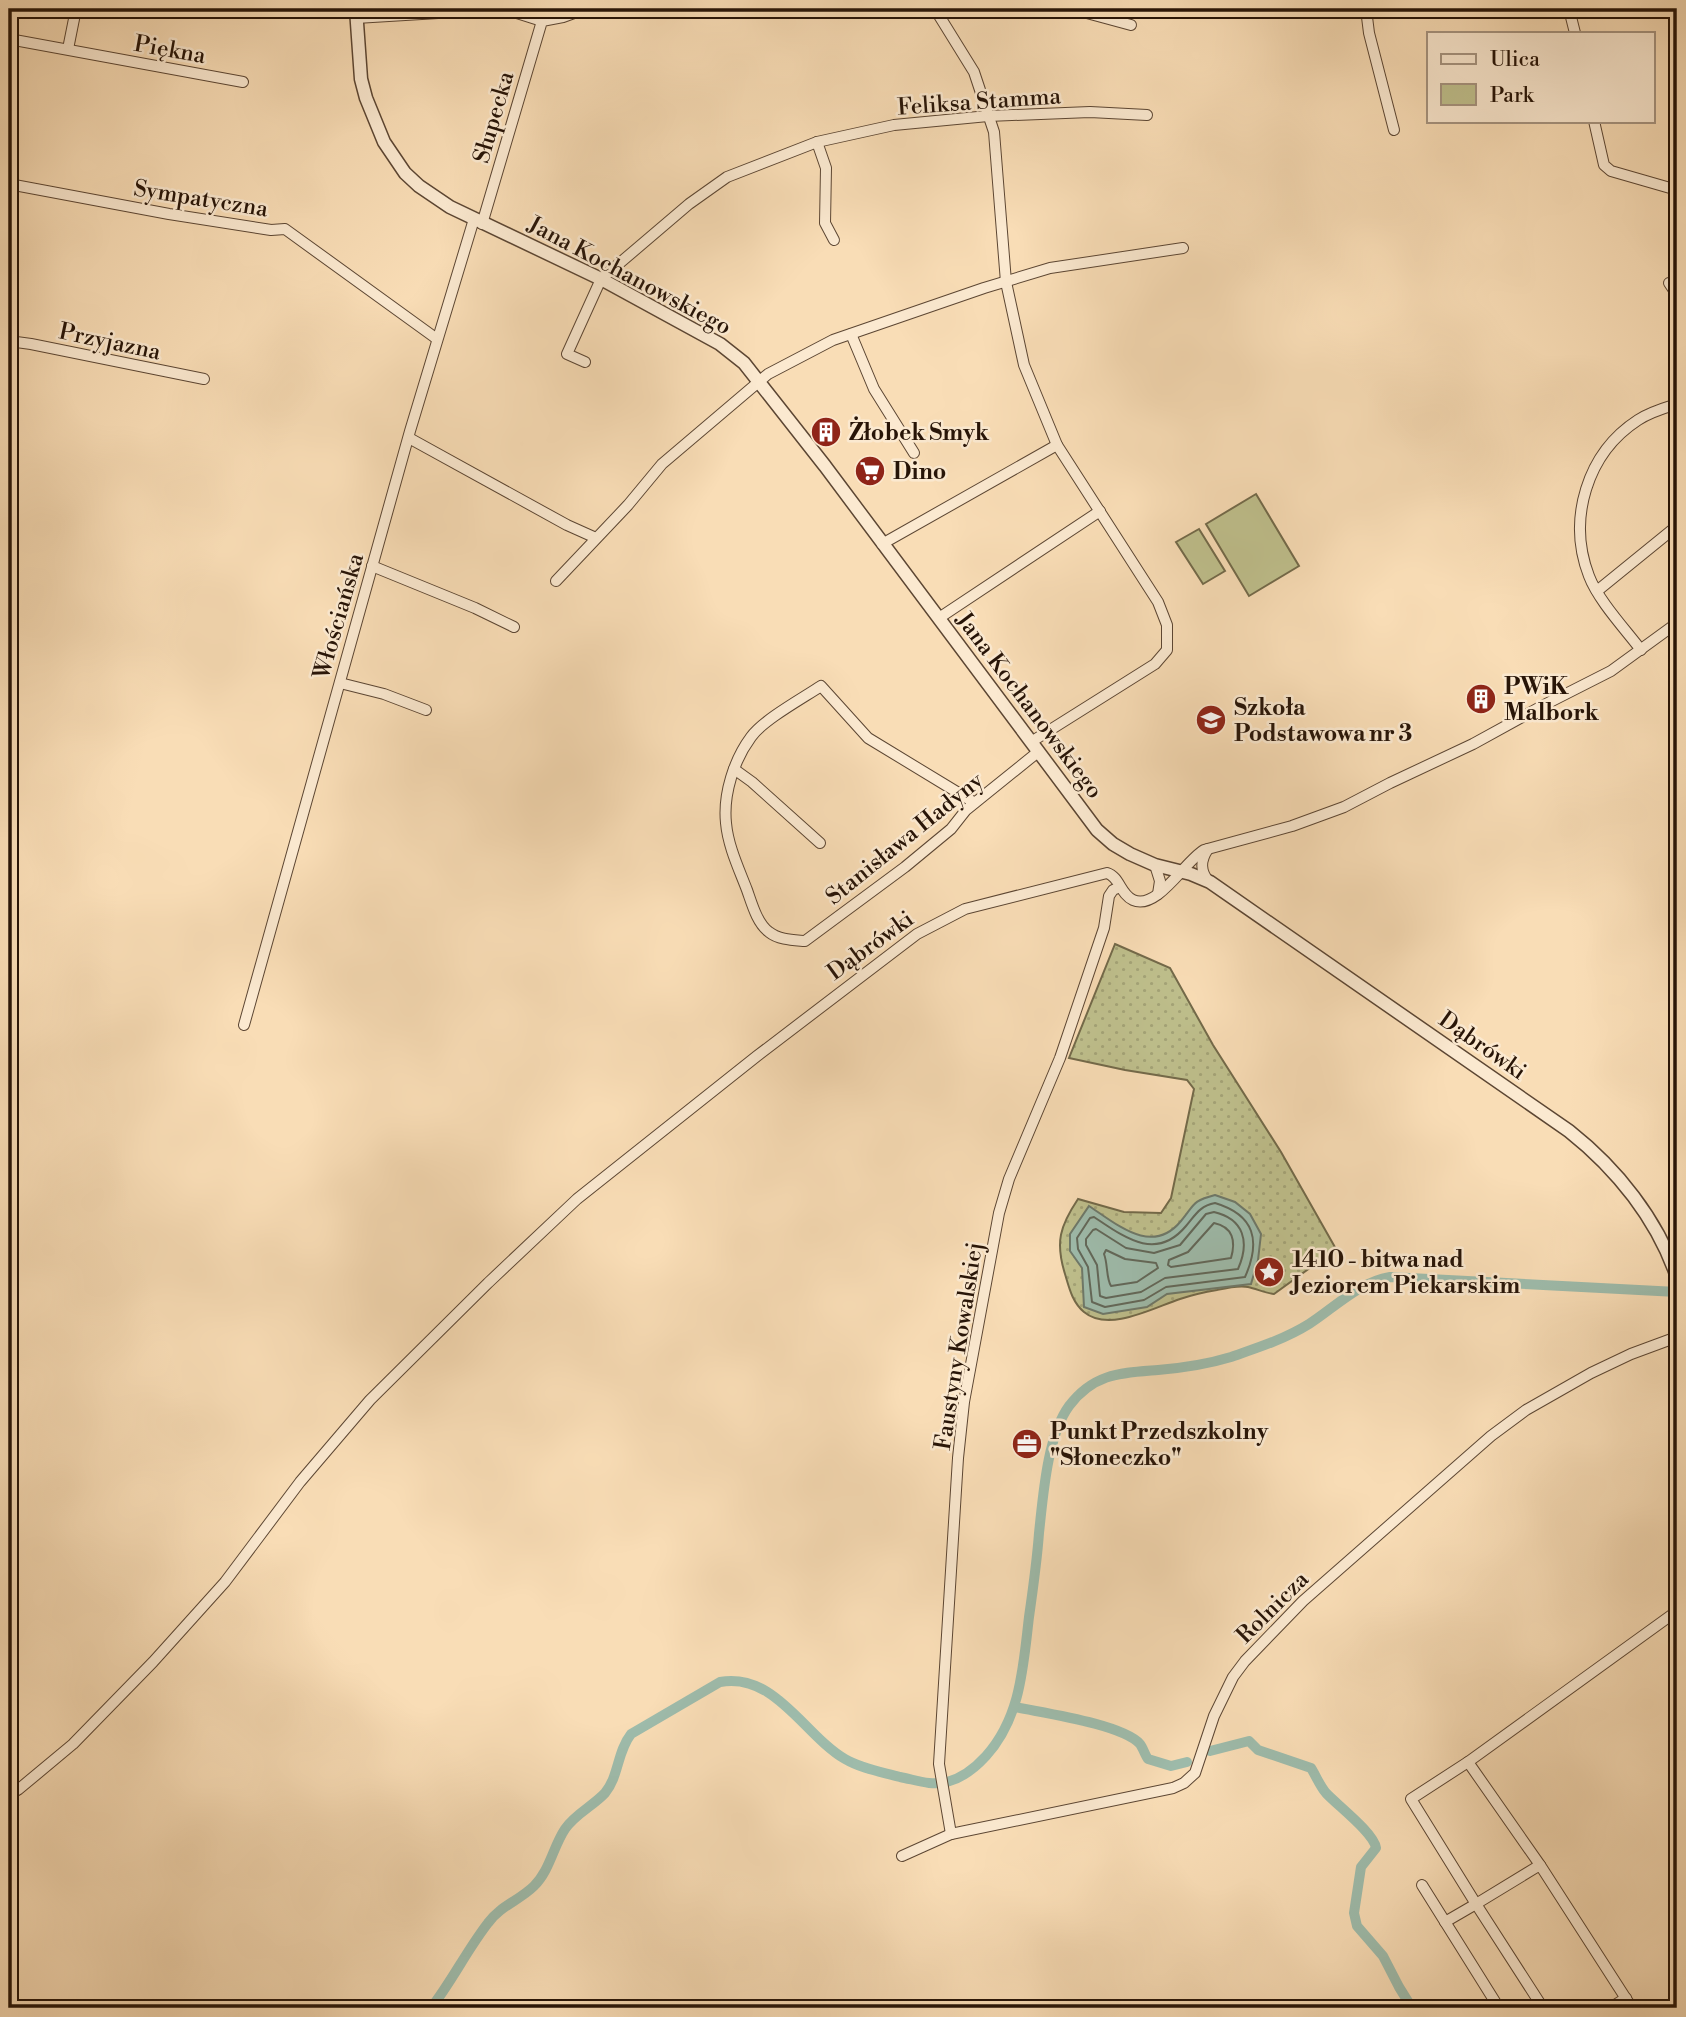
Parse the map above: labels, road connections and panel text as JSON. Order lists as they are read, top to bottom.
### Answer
{
  "streets": {
    "street": [
      "Piękna",
      "Feliksa Stamma",
      "Słupecka",
      "Sympatyczna",
      "Jana Kochanowskiego",
      "Przyjazna",
      "Włościańska",
      "Stanisława Hadyny",
      "Dąbrówki",
      "Faustyny Kowalskiej",
      "Rolnicza"
    ]
  },
  "crossings": [
    ["Feliksa Stamma", "Jana Kochanowskiego"],
    ["Feliksa Stamma", "Stanisława Hadyny"],
    ["Słupecka", "Jana Kochanowskiego"],
    ["Słupecka", "Włościańska"],
    ["Sympatyczna", "Włościańska"],
    ["Jana Kochanowskiego", "Włościańska"],
    ["Jana Kochanowskiego", "Stanisława Hadyny"],
    ["Jana Kochanowskiego", "Dąbrówki"],
    ["Dąbrówki", "Faustyny Kowalskiej"],
    ["Faustyny Kowalskiej", "Rolnicza"]
  ],
  "places": {
    "building": ["Żłobek Smyk", "PWiK Malbork"],
    "supermarket": ["Dino"],
    "school or university": ["Szkoła Podstawowa nr 3"],
    "place": ["1410 - bitwa nad Jeziorem Piekarskim"],
    "office": ["Punkt Przedszkolny \"Słoneczko\""]
  },
  "legend": ["Ulica", "Park"]
}
